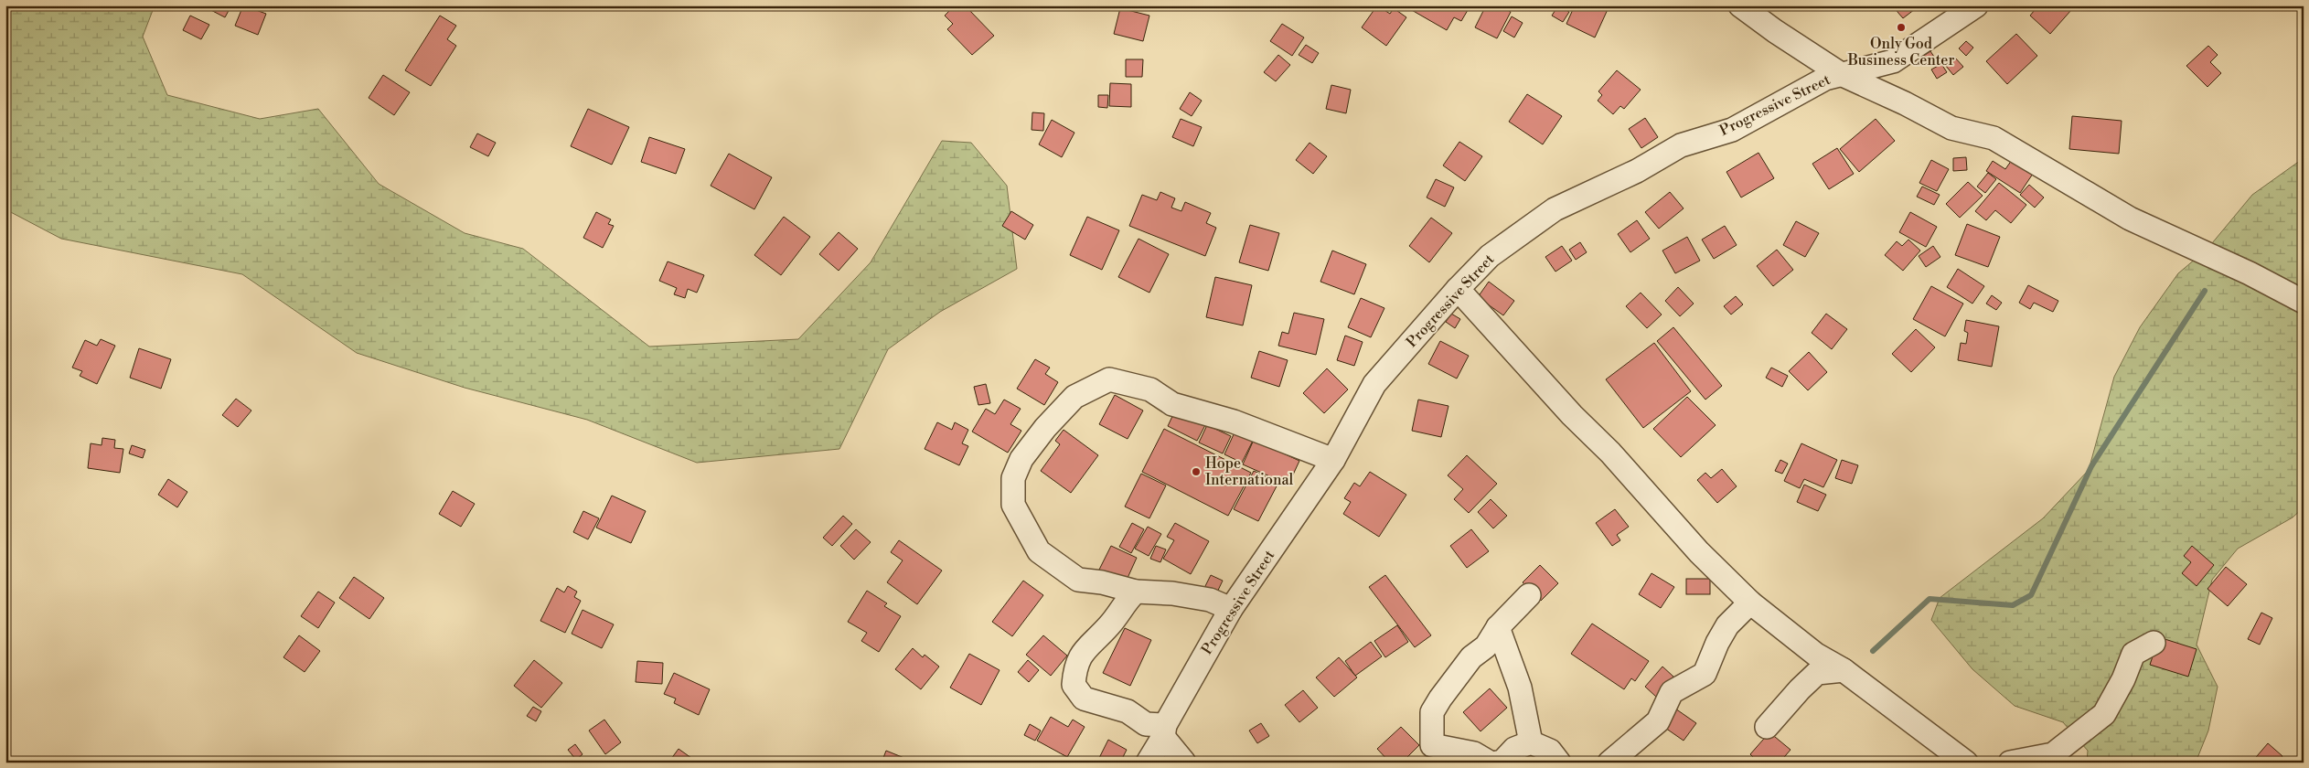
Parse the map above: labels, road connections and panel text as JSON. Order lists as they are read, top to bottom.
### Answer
{
  "streets": {
    "street": ["Progressive Street"]
  },
  "places": ["Only God Business Center", "Hope International"]
}
